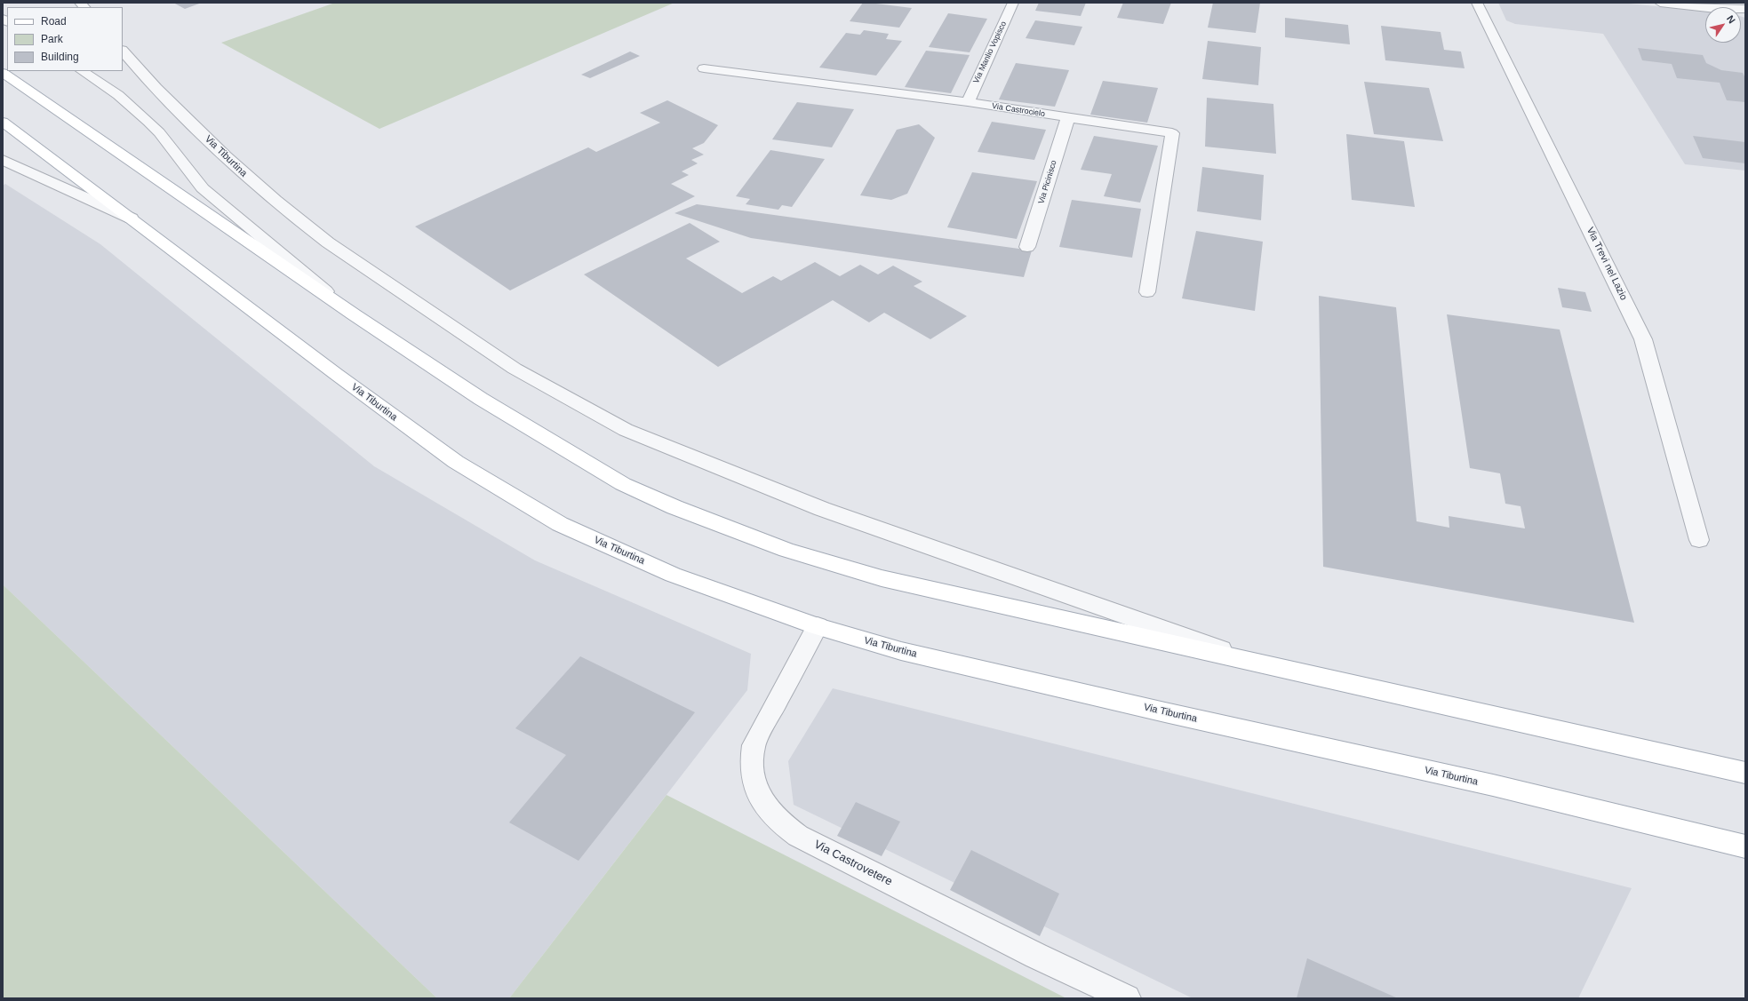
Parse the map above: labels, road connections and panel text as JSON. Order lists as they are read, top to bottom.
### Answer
{
  "streets": {
    "main road": ["Via Tiburtina"],
    "street": [
      "Via Manlio Vopisco",
      "Via Castrocielo",
      "Via Picinisco",
      "Via Trevi nel Lazio",
      "Via Castrovetere"
    ]
  },
  "crossings": [
    ["Via Manlio Vopisco", "Via Castrocielo"],
    ["Via Castrocielo", "Via Picinisco"],
    ["Via Tiburtina", "Via Castrovetere"]
  ],
  "legend": ["Road", "Park", "Building"],
  "north": "top right"
}
